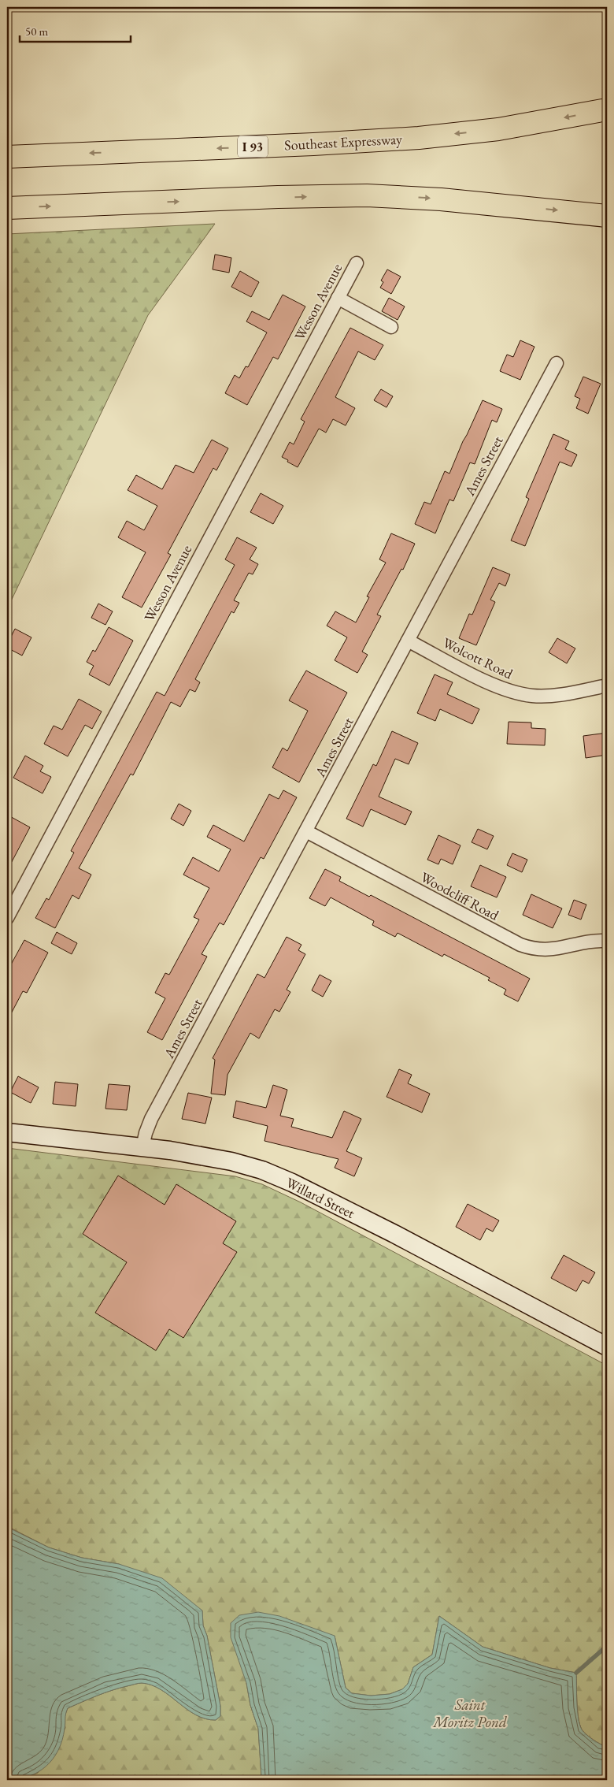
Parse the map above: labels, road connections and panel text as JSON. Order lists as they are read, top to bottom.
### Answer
{
  "streets": {
    "highway": ["Southeast Expressway", "I 93"],
    "main road": ["Willard Street"],
    "street": [
      "Wesson Avenue",
      "Ames Street",
      "Wolcott Road",
      "Woodcliff Road"
    ]
  },
  "crossings": [
    ["Ames Street", "Wolcott Road"],
    ["Ames Street", "Woodcliff Road"],
    ["Ames Street", "Willard Street"]
  ],
  "water": ["Saint Moritz Pond"],
  "scale_bar": "50 m"
}
